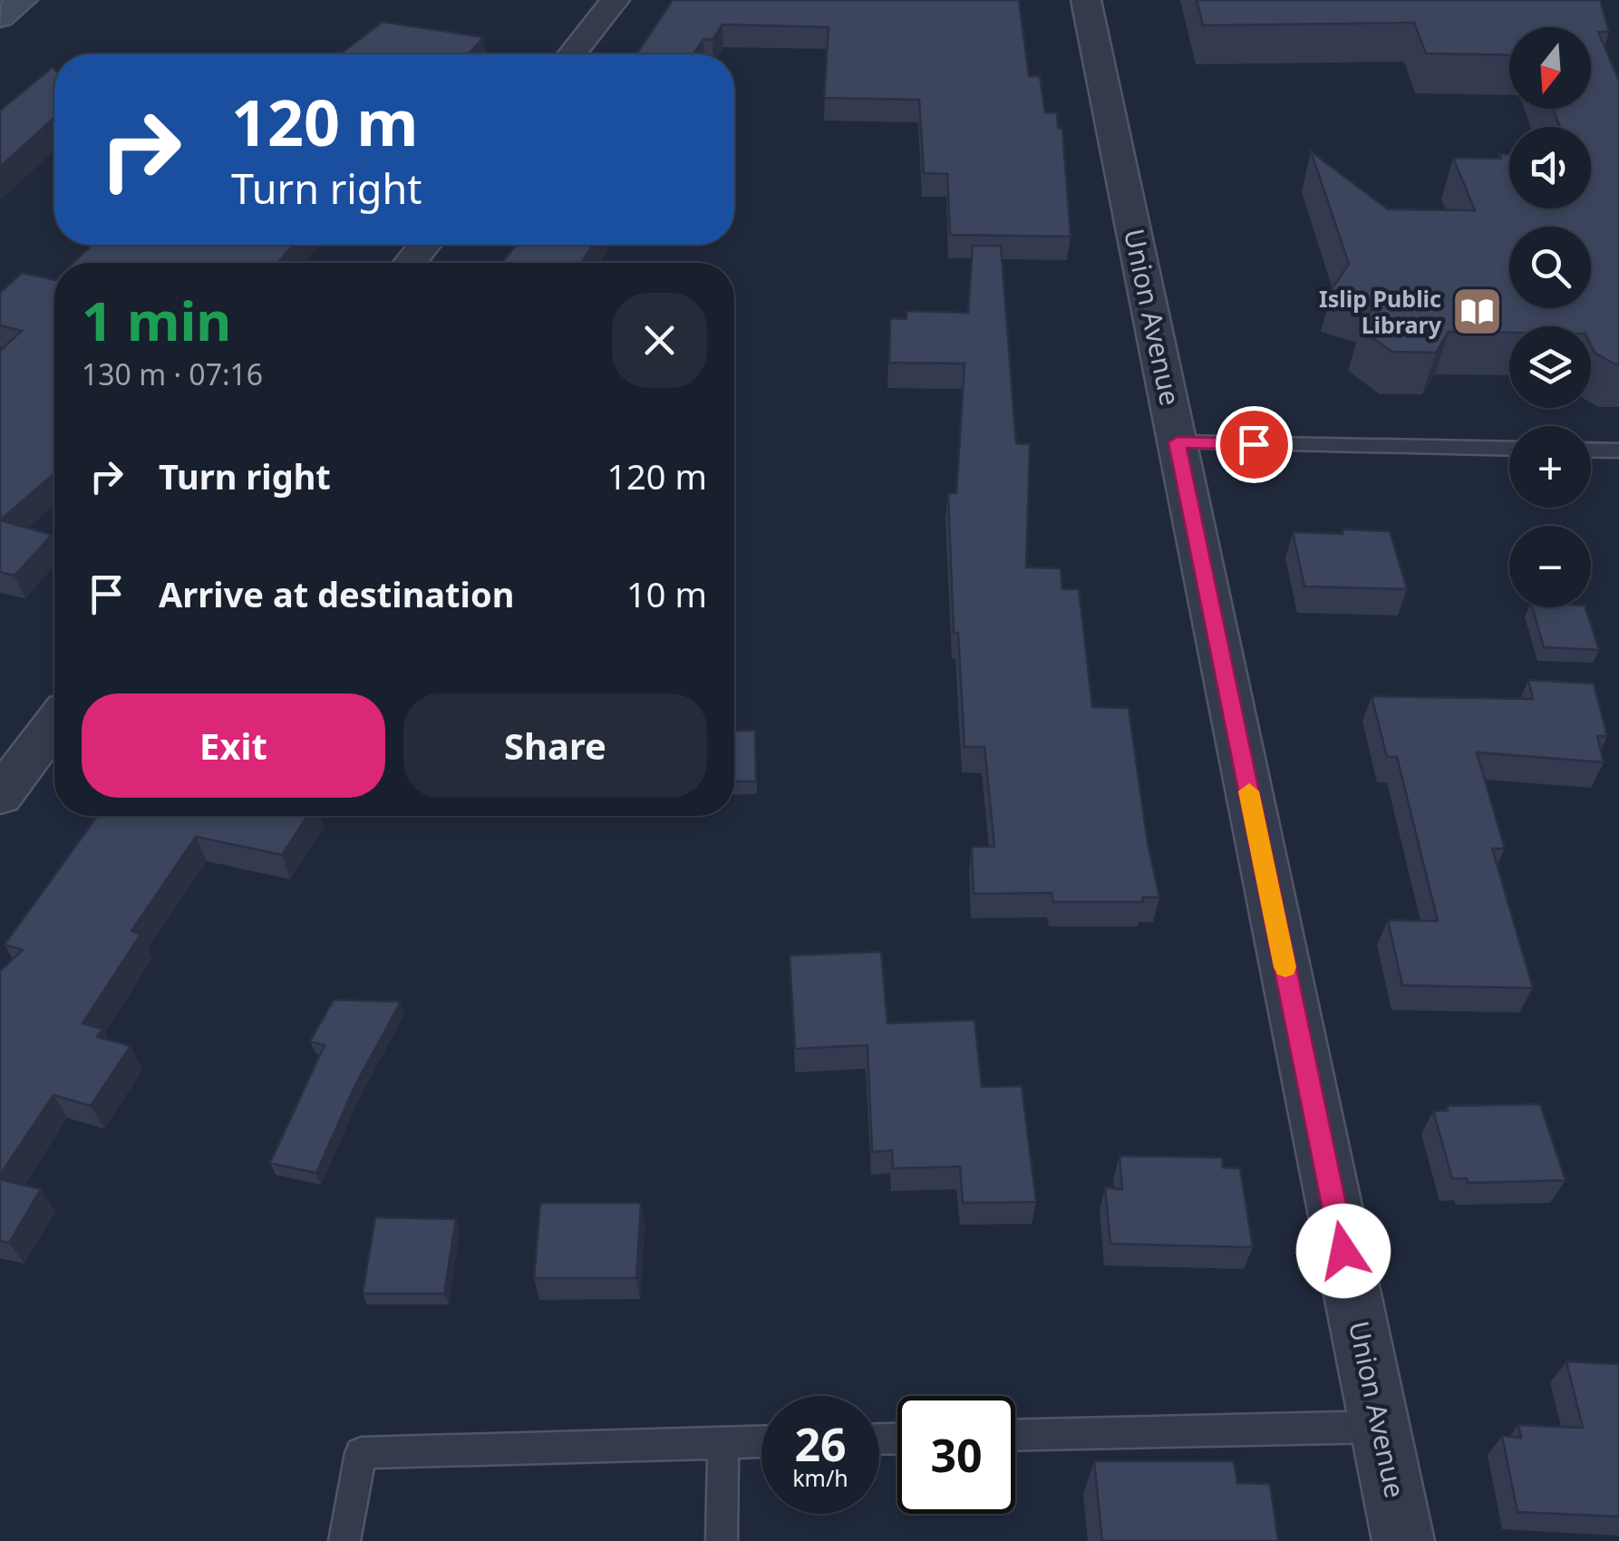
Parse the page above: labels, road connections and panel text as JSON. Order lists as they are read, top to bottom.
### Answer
{
  "streets": {
    "street": ["Union Avenue"]
  },
  "places": {
    "library": ["Islip Public Library"]
  },
  "north": "bottom",
  "page": {
    "map_buttons": ["+", "−"],
    "turn": ["120 m", "Turn right"],
    "heading": ["1 min", "130 m · 07:16"],
    "list": [
      {
        "name": "Turn right",
        "value": "120 m"
      },
      {
        "name": "Arrive at destination",
        "value": "10 m"
      }
    ],
    "buttons": ["Exit", "Share"],
    "speed": "26 km/h",
    "limit": "30"
  }
}
